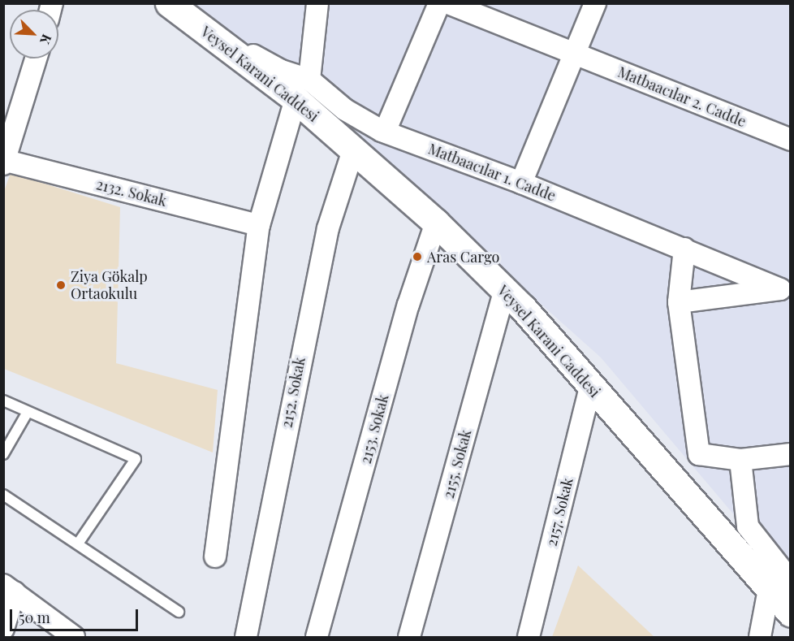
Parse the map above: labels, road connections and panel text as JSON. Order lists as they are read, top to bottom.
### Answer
{
  "streets": {
    "main road": ["Veysel Karani Caddesi"],
    "street": [
      "Matbaacılar 2. Cadde",
      "Matbaacılar 1. Cadde",
      "2132. Sokak",
      "2152. Sokak",
      "2153. Sokak",
      "2155. Sokak",
      "2157. Sokak"
    ]
  },
  "crossings": [
    ["Veysel Karani Caddesi", "Matbaacılar 1. Cadde"],
    ["Veysel Karani Caddesi", "2152. Sokak"],
    ["Veysel Karani Caddesi", "2153. Sokak"],
    ["Veysel Karani Caddesi", "2155. Sokak"],
    ["Veysel Karani Caddesi", "2157. Sokak"]
  ],
  "places": ["Aras Cargo", "Ziya Gökalp Ortaokulu"],
  "scale_bar": "50 m",
  "north": "bottom right"
}
